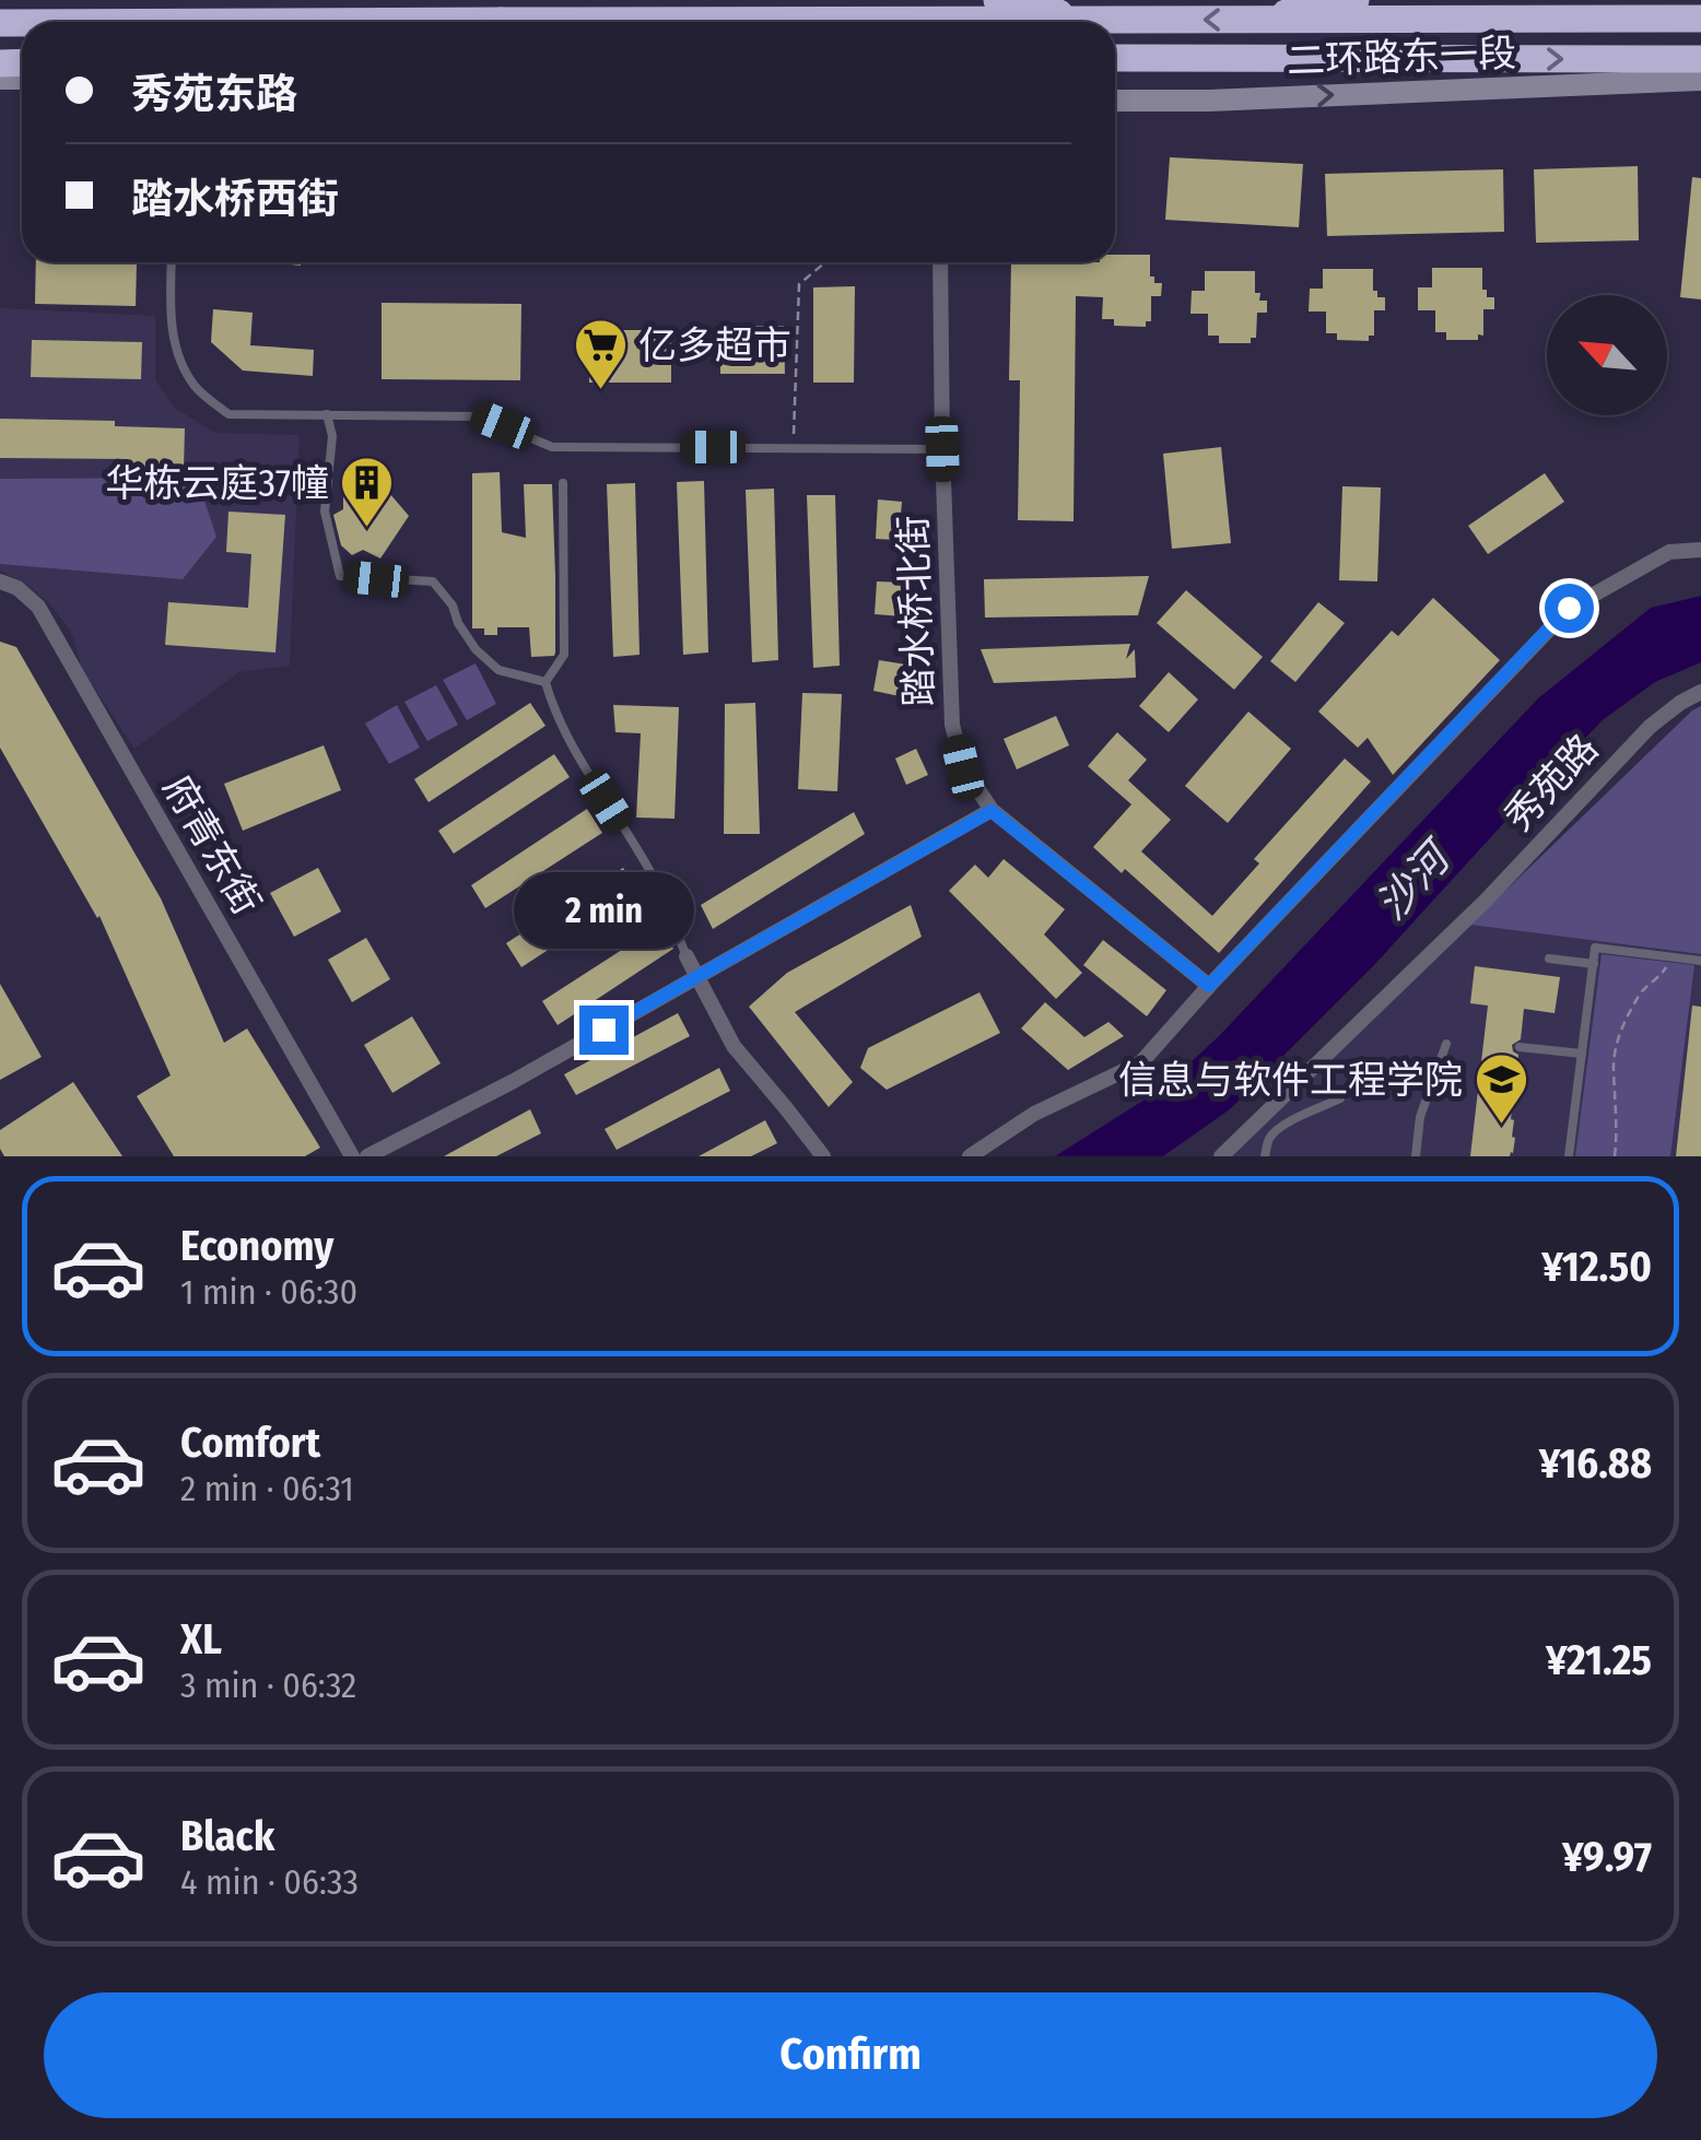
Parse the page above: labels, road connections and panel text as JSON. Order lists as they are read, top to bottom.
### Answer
{
  "streets": {
    "main road": ["二环路东一段"],
    "street": ["踏水桥北街", "秀苑路", "府青东街"]
  },
  "one_way": ["二环路东一段"],
  "water": ["沙河"],
  "places": {
    "supermarket": ["亿多超市"],
    "building": ["华栋云庭37幢"],
    "school or university": ["信息与软件工程学院"]
  },
  "north": "top left",
  "page": {
    "banner": ["秀苑东路", "踏水桥西街"],
    "bubble": "2 min",
    "list": [
      {
        "name": "Economy",
        "note": "1 min · 06:30",
        "value": "¥12.50"
      },
      {
        "name": "Comfort",
        "note": "2 min · 06:31",
        "value": "¥16.88"
      },
      {
        "name": "XL",
        "note": "3 min · 06:32",
        "value": "¥21.25"
      },
      {
        "name": "Black",
        "note": "4 min · 06:33",
        "value": "¥9.97"
      }
    ],
    "buttons": "Confirm"
  }
}
